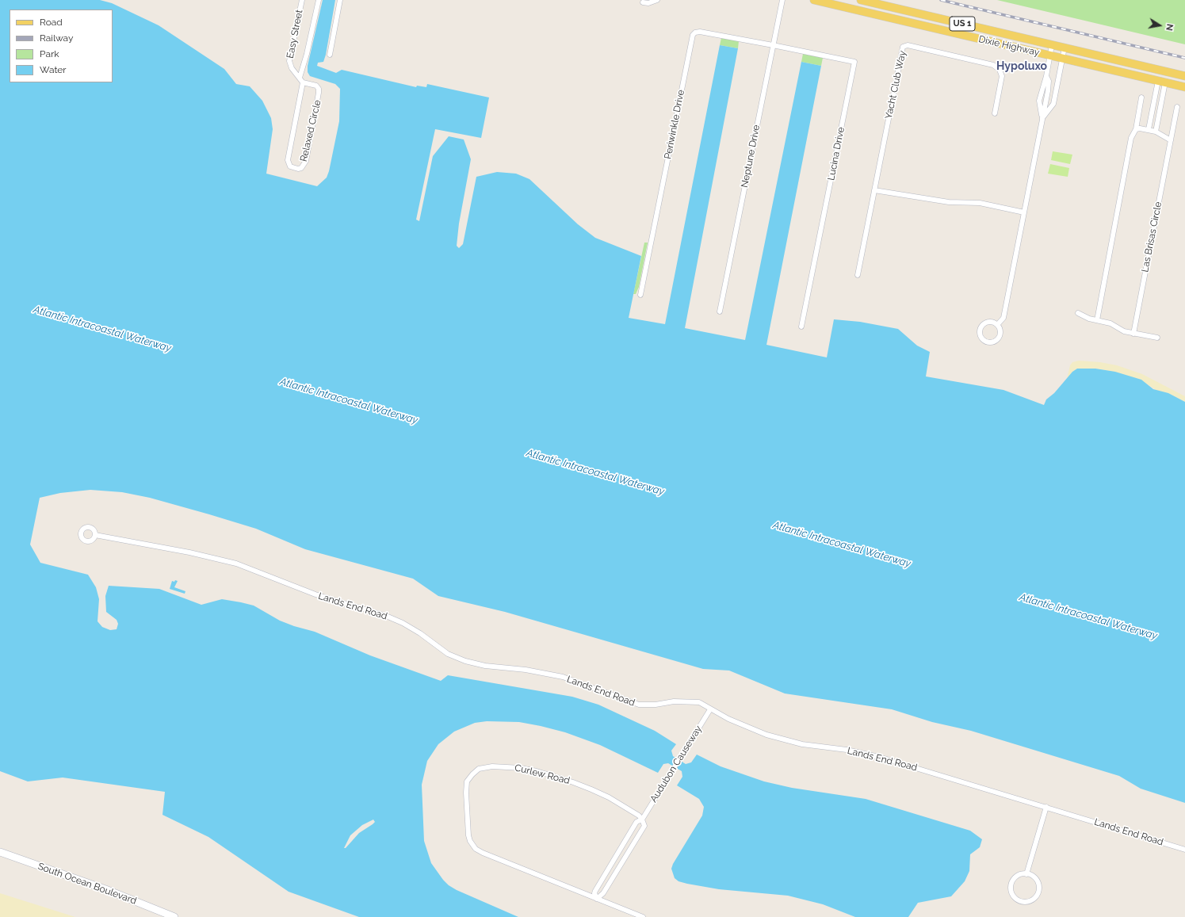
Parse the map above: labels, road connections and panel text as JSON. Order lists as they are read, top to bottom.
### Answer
{
  "streets": {
    "main road": ["US 1", "Dixie Highway", "South Ocean Boulevard"],
    "street": [
      "Easy Street",
      "Yacht Club Way",
      "Periwinkle Drive",
      "Relaxed Circle",
      "Lucina Drive",
      "Neptune Drive",
      "Las Brisas Circle",
      "Lands End Road",
      "Audubon Causeway",
      "Curlew Road"
    ]
  },
  "crossings": [
    ["Easy Street", "Relaxed Circle"],
    ["Periwinkle Drive", "Lucina Drive"],
    ["Periwinkle Drive", "Neptune Drive"],
    ["Lucina Drive", "Neptune Drive"],
    ["Lands End Road", "Audubon Causeway"],
    ["Audubon Causeway", "Curlew Road"]
  ],
  "districts": ["Hypoluxo"],
  "water": ["Atlantic Intracoastal Waterway"],
  "legend": [
    "Road",
    "Railway",
    "Park",
    "Water"
  ],
  "north": "right"
}
